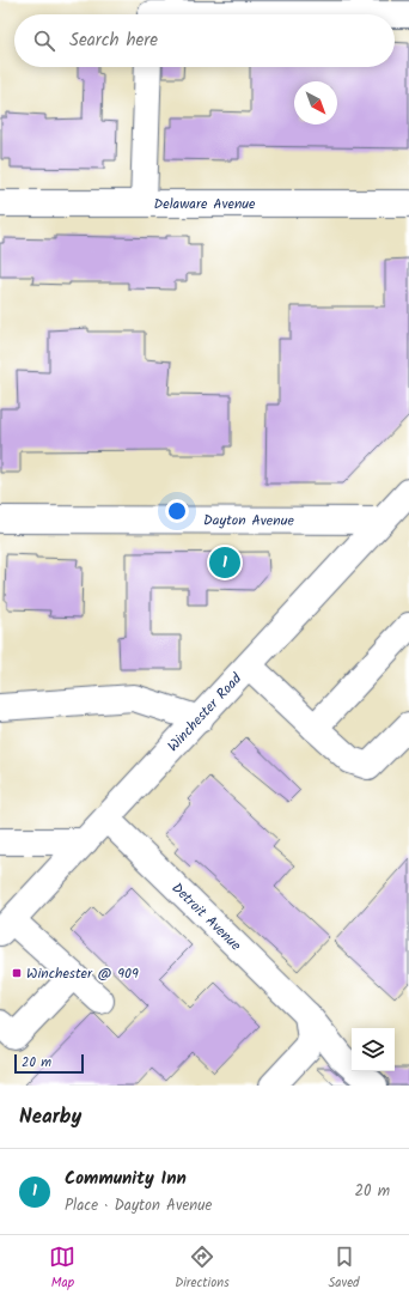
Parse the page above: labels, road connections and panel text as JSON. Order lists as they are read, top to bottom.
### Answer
{
  "streets": {
    "street": [
      "Delaware Avenue",
      "Dayton Avenue",
      "Winchester Road",
      "Detroit Avenue"
    ]
  },
  "crossings": [
    ["Dayton Avenue", "Winchester Road"],
    ["Winchester Road", "Detroit Avenue"]
  ],
  "places": {
    "transit": ["Winchester @ 909"]
  },
  "scale_bar": "20 m",
  "north": "bottom right",
  "page": {
    "search": "Search here",
    "pins": "1",
    "scale": "20 m",
    "heading": "Nearby",
    "list": [
      {
        "mark": "1",
        "name": "Community Inn",
        "note": "Place · Dayton Avenue",
        "value": "20 m"
      }
    ],
    "nav": ["Map", "Directions", "Saved"]
  }
}
